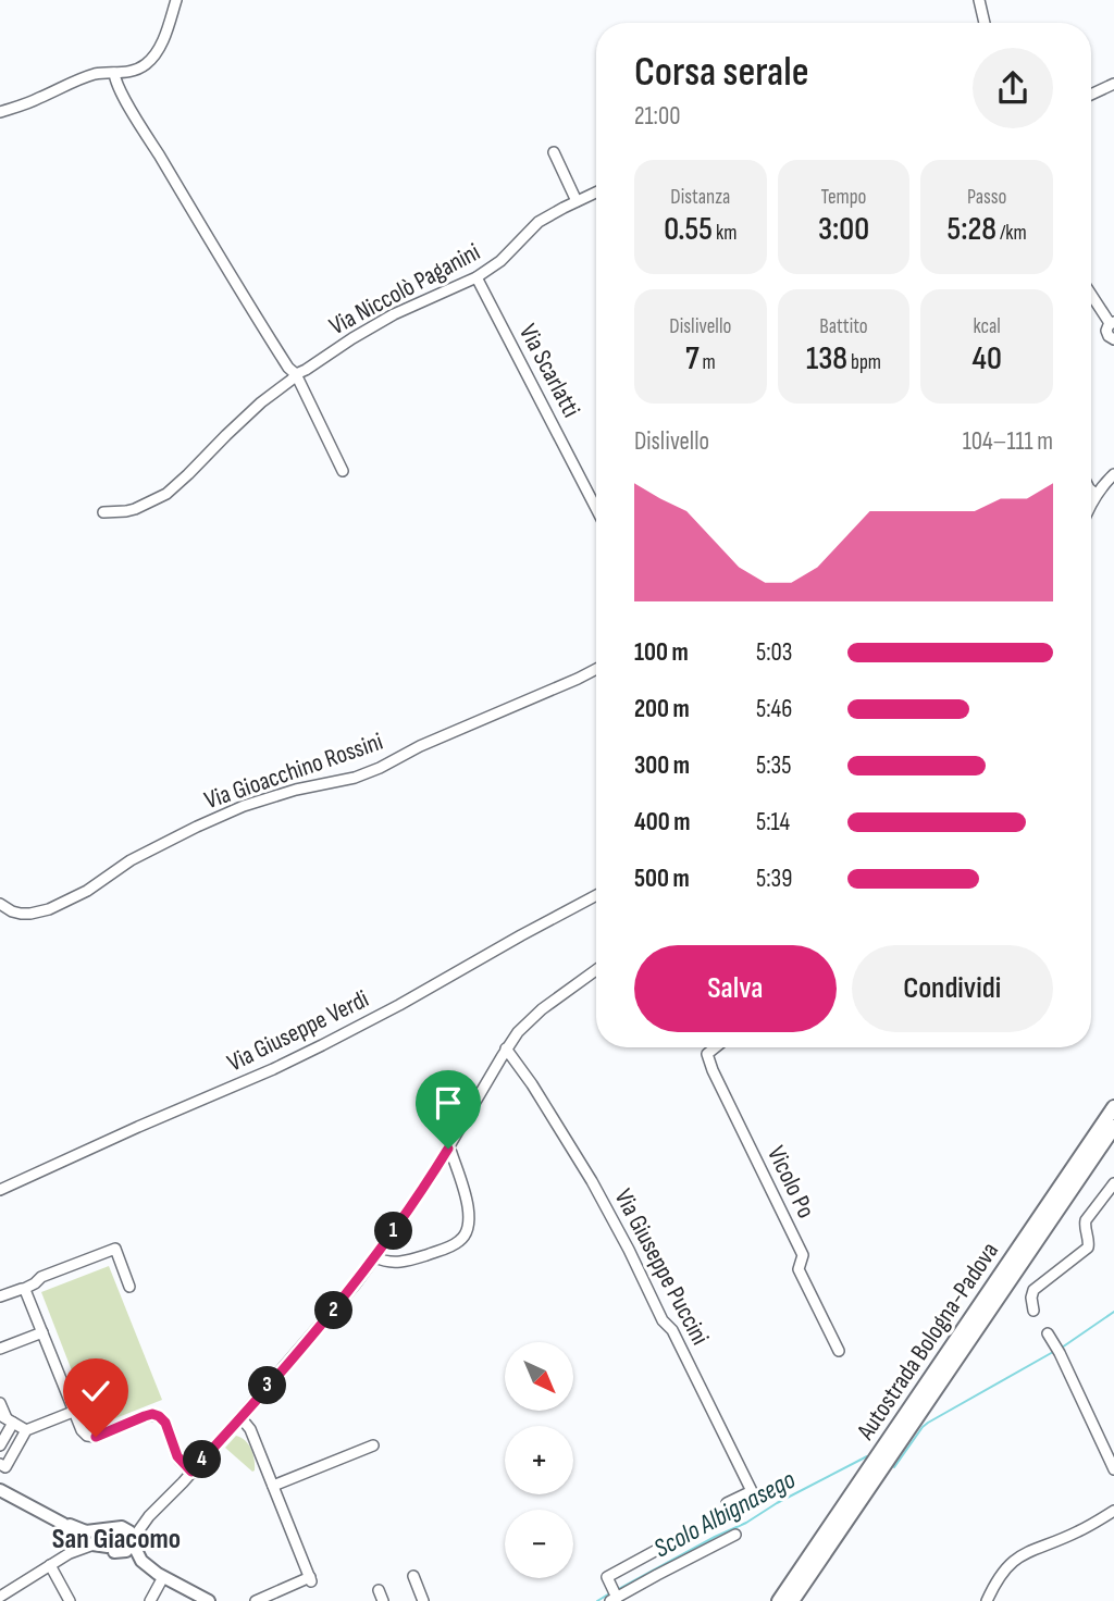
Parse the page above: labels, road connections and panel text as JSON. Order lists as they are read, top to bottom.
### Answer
{
  "streets": {
    "highway": ["Autostrada Bologna-Padova"],
    "street": [
      "Via Niccolò Paganini",
      "Via Scarlatti",
      "Via Gioacchino Rossini",
      "Via Giuseppe Verdi",
      "Vicolo Po",
      "Via Giuseppe Puccini"
    ]
  },
  "crossings": [
    ["Via Niccolò Paganini", "Via Scarlatti"]
  ],
  "districts": ["San Giacomo"],
  "water": ["Scolo Albignasego"],
  "north": "bottom right",
  "page": {
    "heading": ["Corsa serale", "21:00"],
    "stats": [
      ["Distanza", "0.55 km"],
      ["Tempo", "3:00"],
      ["Passo", "5:28 /km"],
      ["Dislivello", "7 m"],
      ["Battito", "138 bpm"],
      ["kcal", "40"]
    ],
    "chart": ["Dislivello", "104–111 m"],
    "list": [
      {
        "name": "100 m",
        "note": "5:03"
      },
      {
        "name": "200 m",
        "note": "5:46"
      },
      {
        "name": "300 m",
        "note": "5:35"
      },
      {
        "name": "400 m",
        "note": "5:14"
      },
      {
        "name": "500 m",
        "note": "5:39"
      }
    ],
    "buttons": ["Salva", "Condividi"],
    "pins": [
      "1",
      "2",
      "3",
      "4"
    ],
    "map_buttons": ["+", "−"]
  }
}
